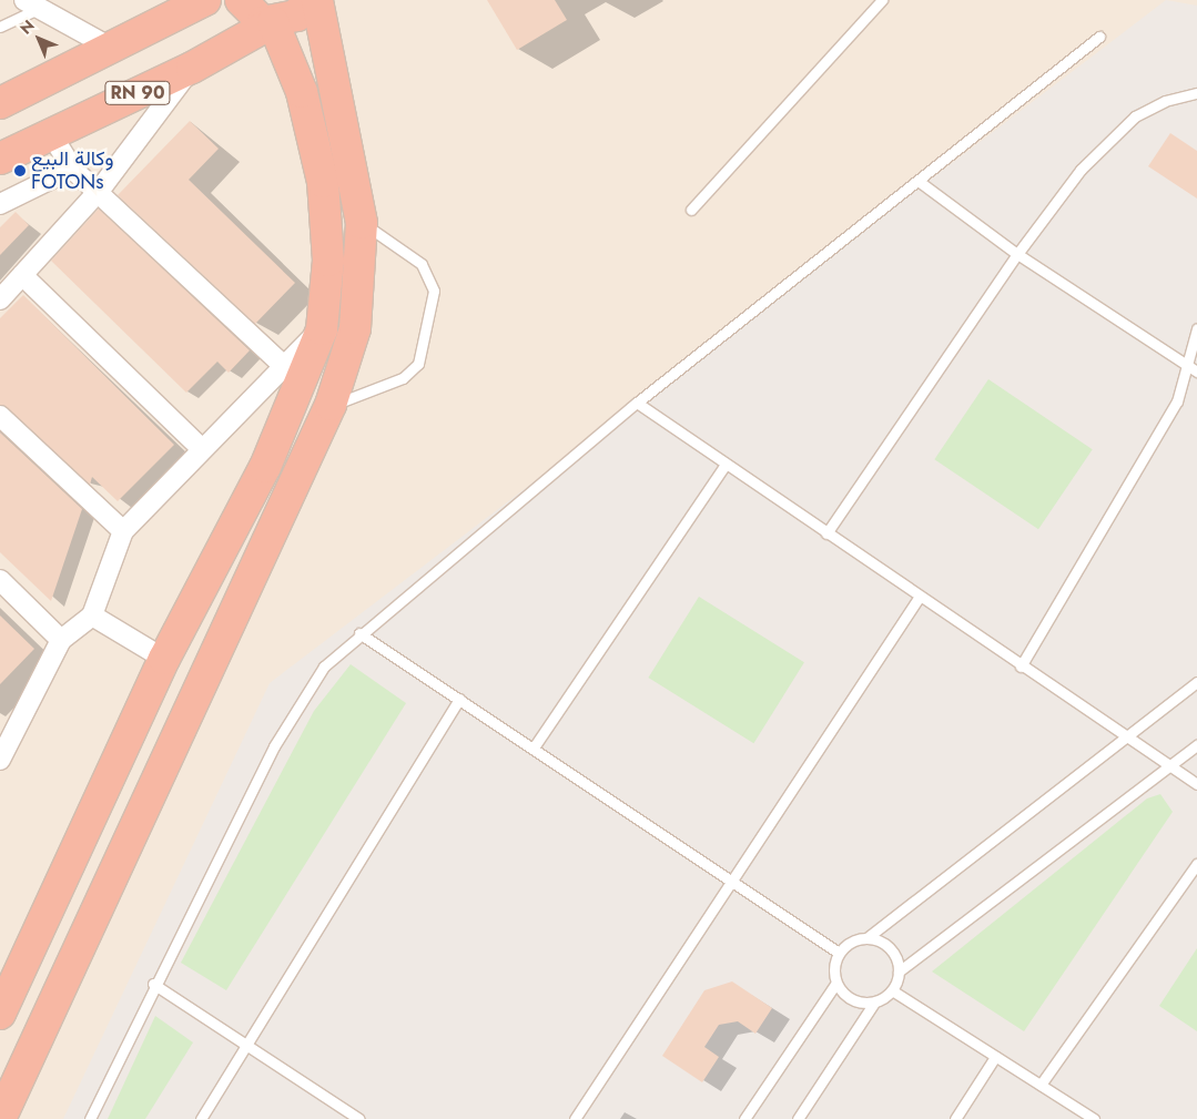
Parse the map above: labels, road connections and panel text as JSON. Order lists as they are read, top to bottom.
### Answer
{
  "streets": {
    "highway": ["RN 90"]
  },
  "places": ["وكالة البيع FOTONs"],
  "north": "top left"
}
